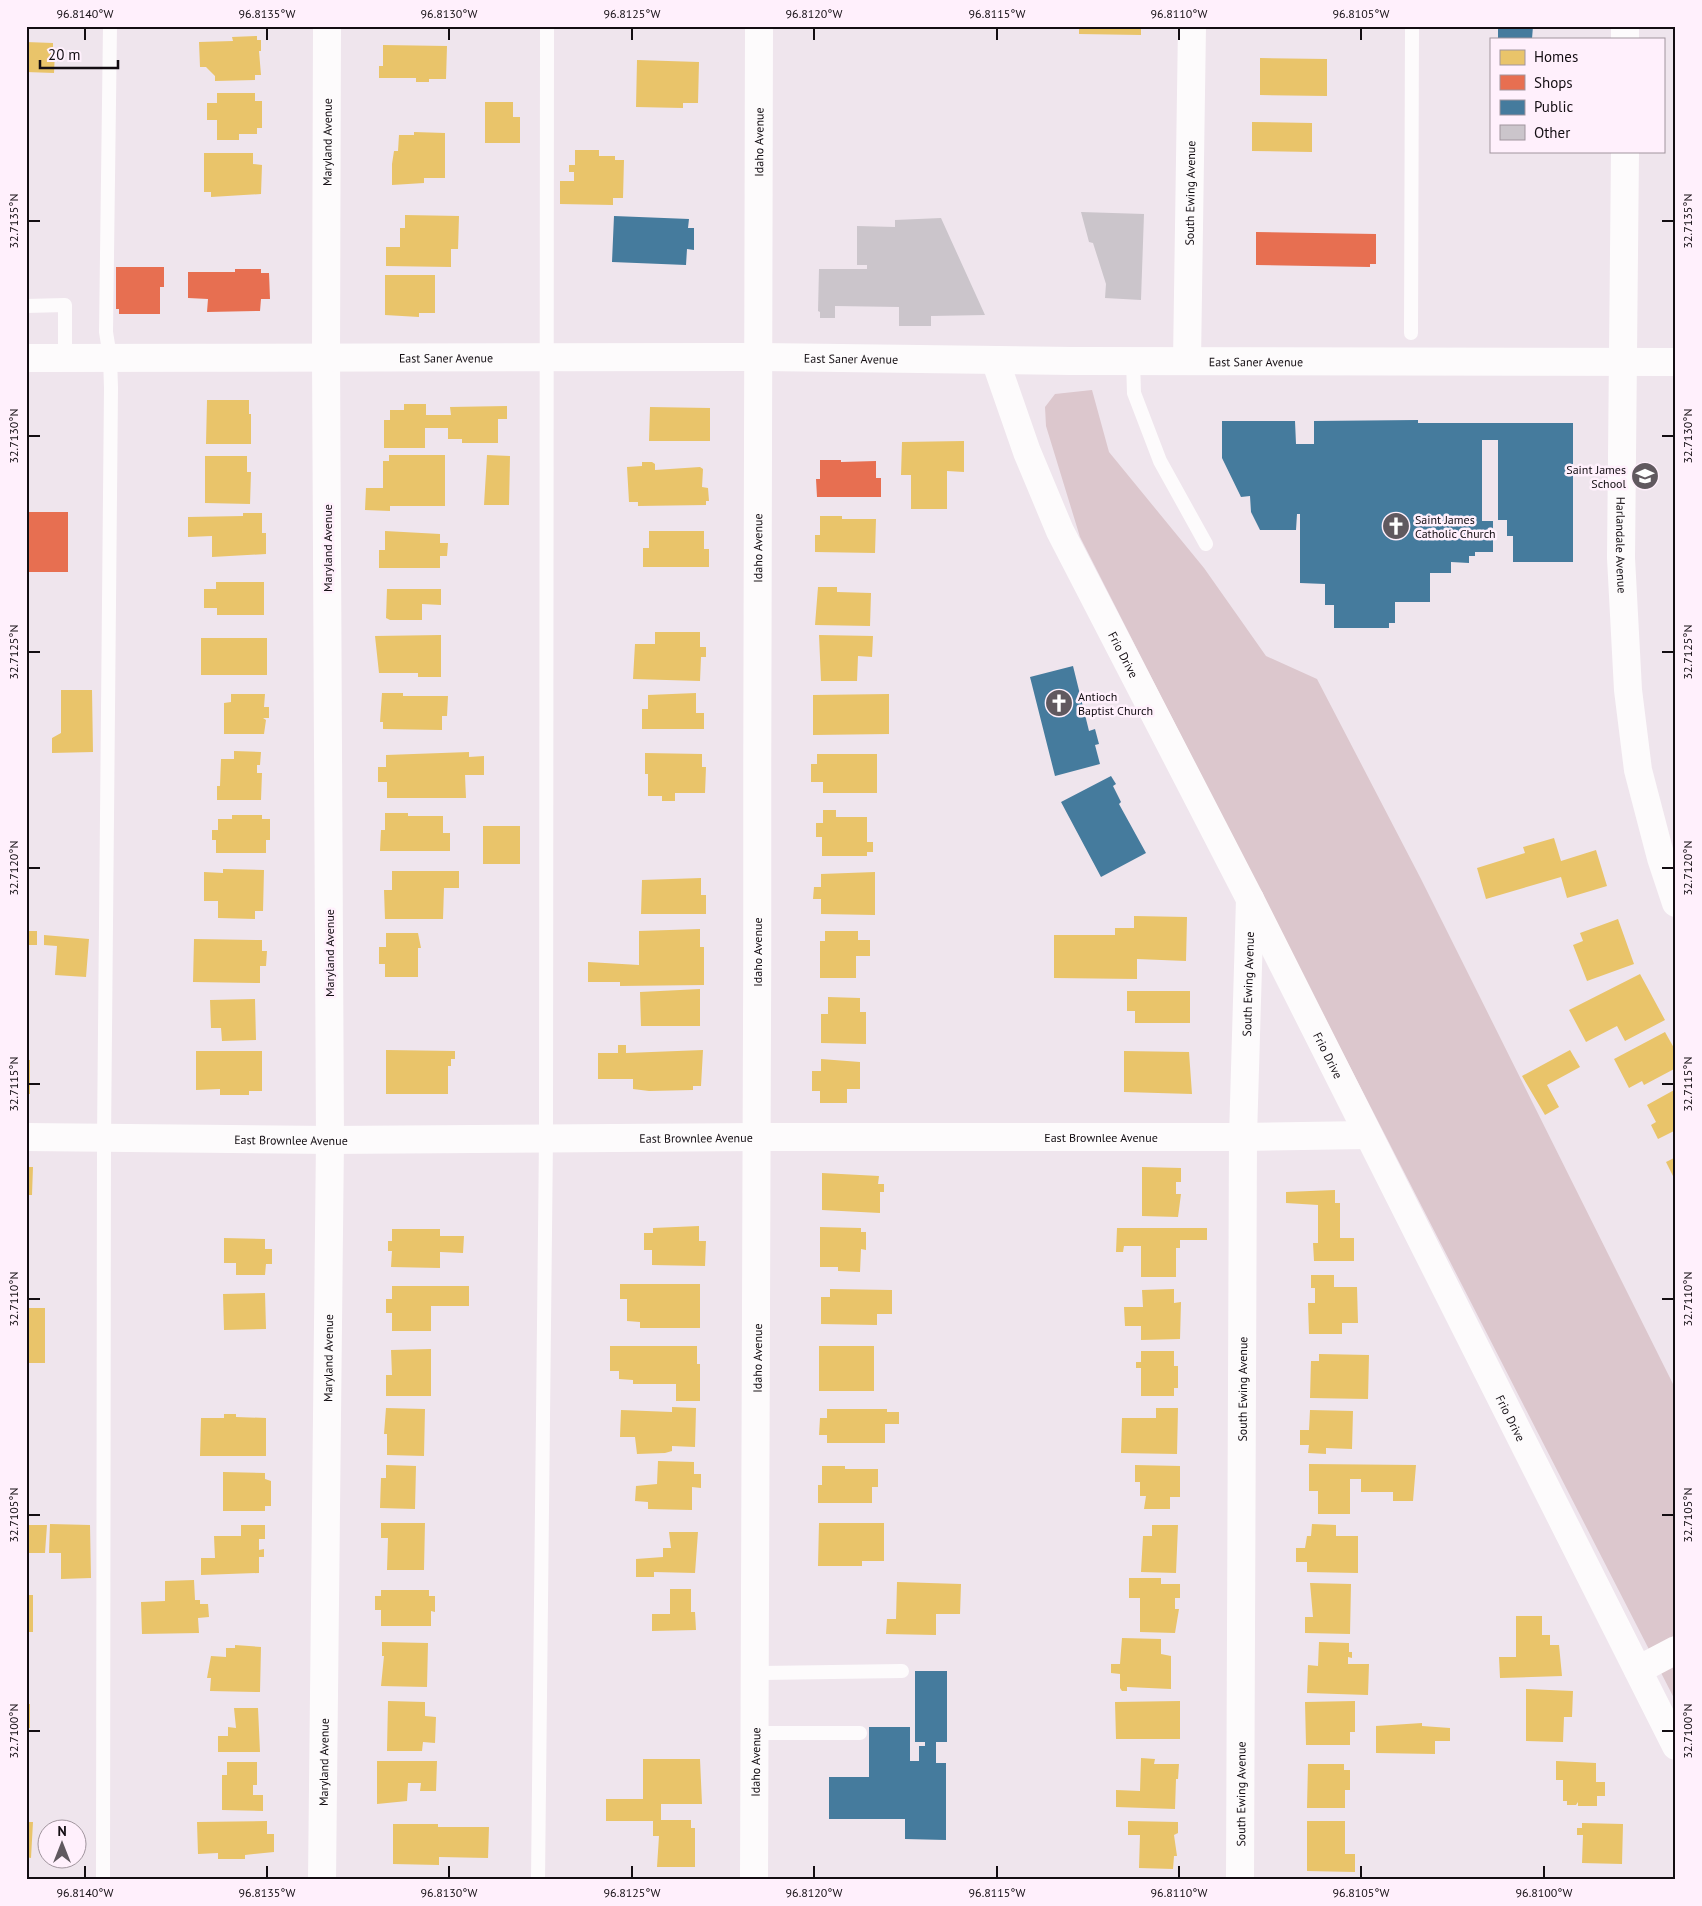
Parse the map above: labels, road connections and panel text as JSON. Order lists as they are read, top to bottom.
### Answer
{
  "streets": {
    "street": [
      "Maryland Avenue",
      "Idaho Avenue",
      "South Ewing Avenue",
      "East Saner Avenue",
      "Harlandale Avenue",
      "Frio Drive",
      "East Brownlee Avenue"
    ]
  },
  "crossings": [
    ["Maryland Avenue", "East Saner Avenue"],
    ["Maryland Avenue", "East Brownlee Avenue"],
    ["Idaho Avenue", "East Saner Avenue"],
    ["Idaho Avenue", "East Brownlee Avenue"],
    ["South Ewing Avenue", "East Saner Avenue"],
    ["South Ewing Avenue", "Frio Drive"],
    ["South Ewing Avenue", "East Brownlee Avenue"],
    ["East Saner Avenue", "Harlandale Avenue"],
    ["East Saner Avenue", "Frio Drive"],
    ["Frio Drive", "East Brownlee Avenue"]
  ],
  "places": {
    "school or university": ["Saint James School"],
    "church": ["Saint James Catholic Church", "Antioch Baptist Church"]
  },
  "legend": [
    "Homes",
    "Shops",
    "Public",
    "Other"
  ],
  "scale_bar": "20 m",
  "north": "top",
  "coordinates": [
    "96.8140°W",
    "96.8135°W",
    "96.8130°W",
    "96.8125°W",
    "96.8120°W",
    "96.8115°W",
    "96.8110°W",
    "96.8105°W",
    "32.7135°N",
    "32.7130°N",
    "32.7125°N",
    "32.7120°N",
    "32.7115°N",
    "32.7110°N",
    "32.7105°N",
    "32.7100°N",
    "96.8100°W"
  ]
}
